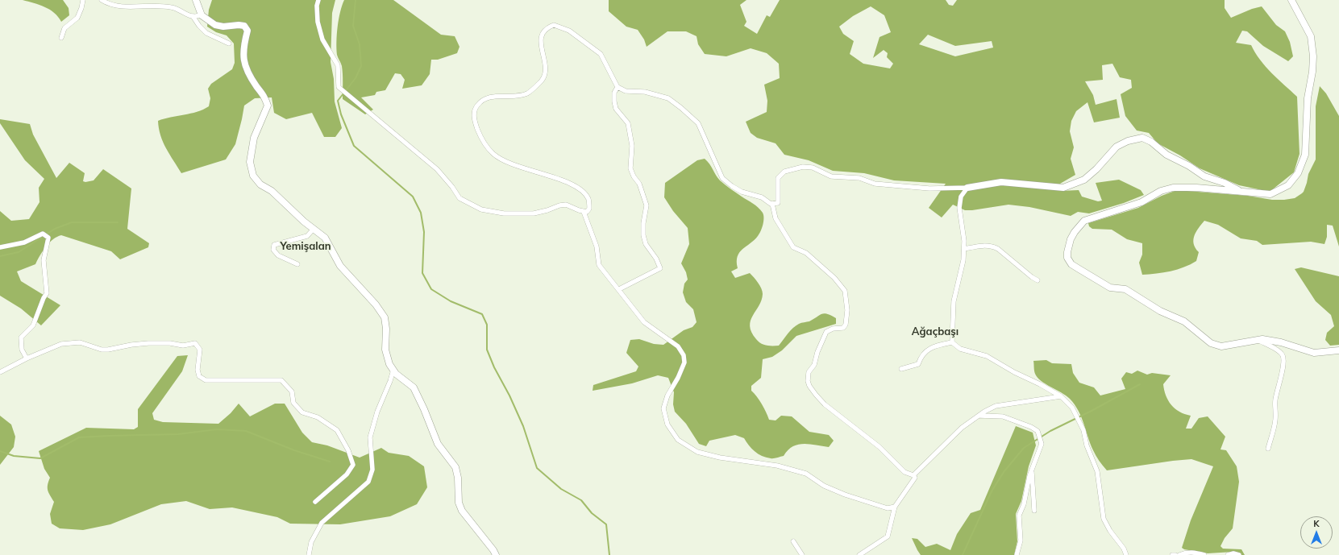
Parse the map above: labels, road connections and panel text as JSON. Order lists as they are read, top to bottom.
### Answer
{
  "districts": ["Yemişalan", "Ağaçbaşı"],
  "north": "top"
}
